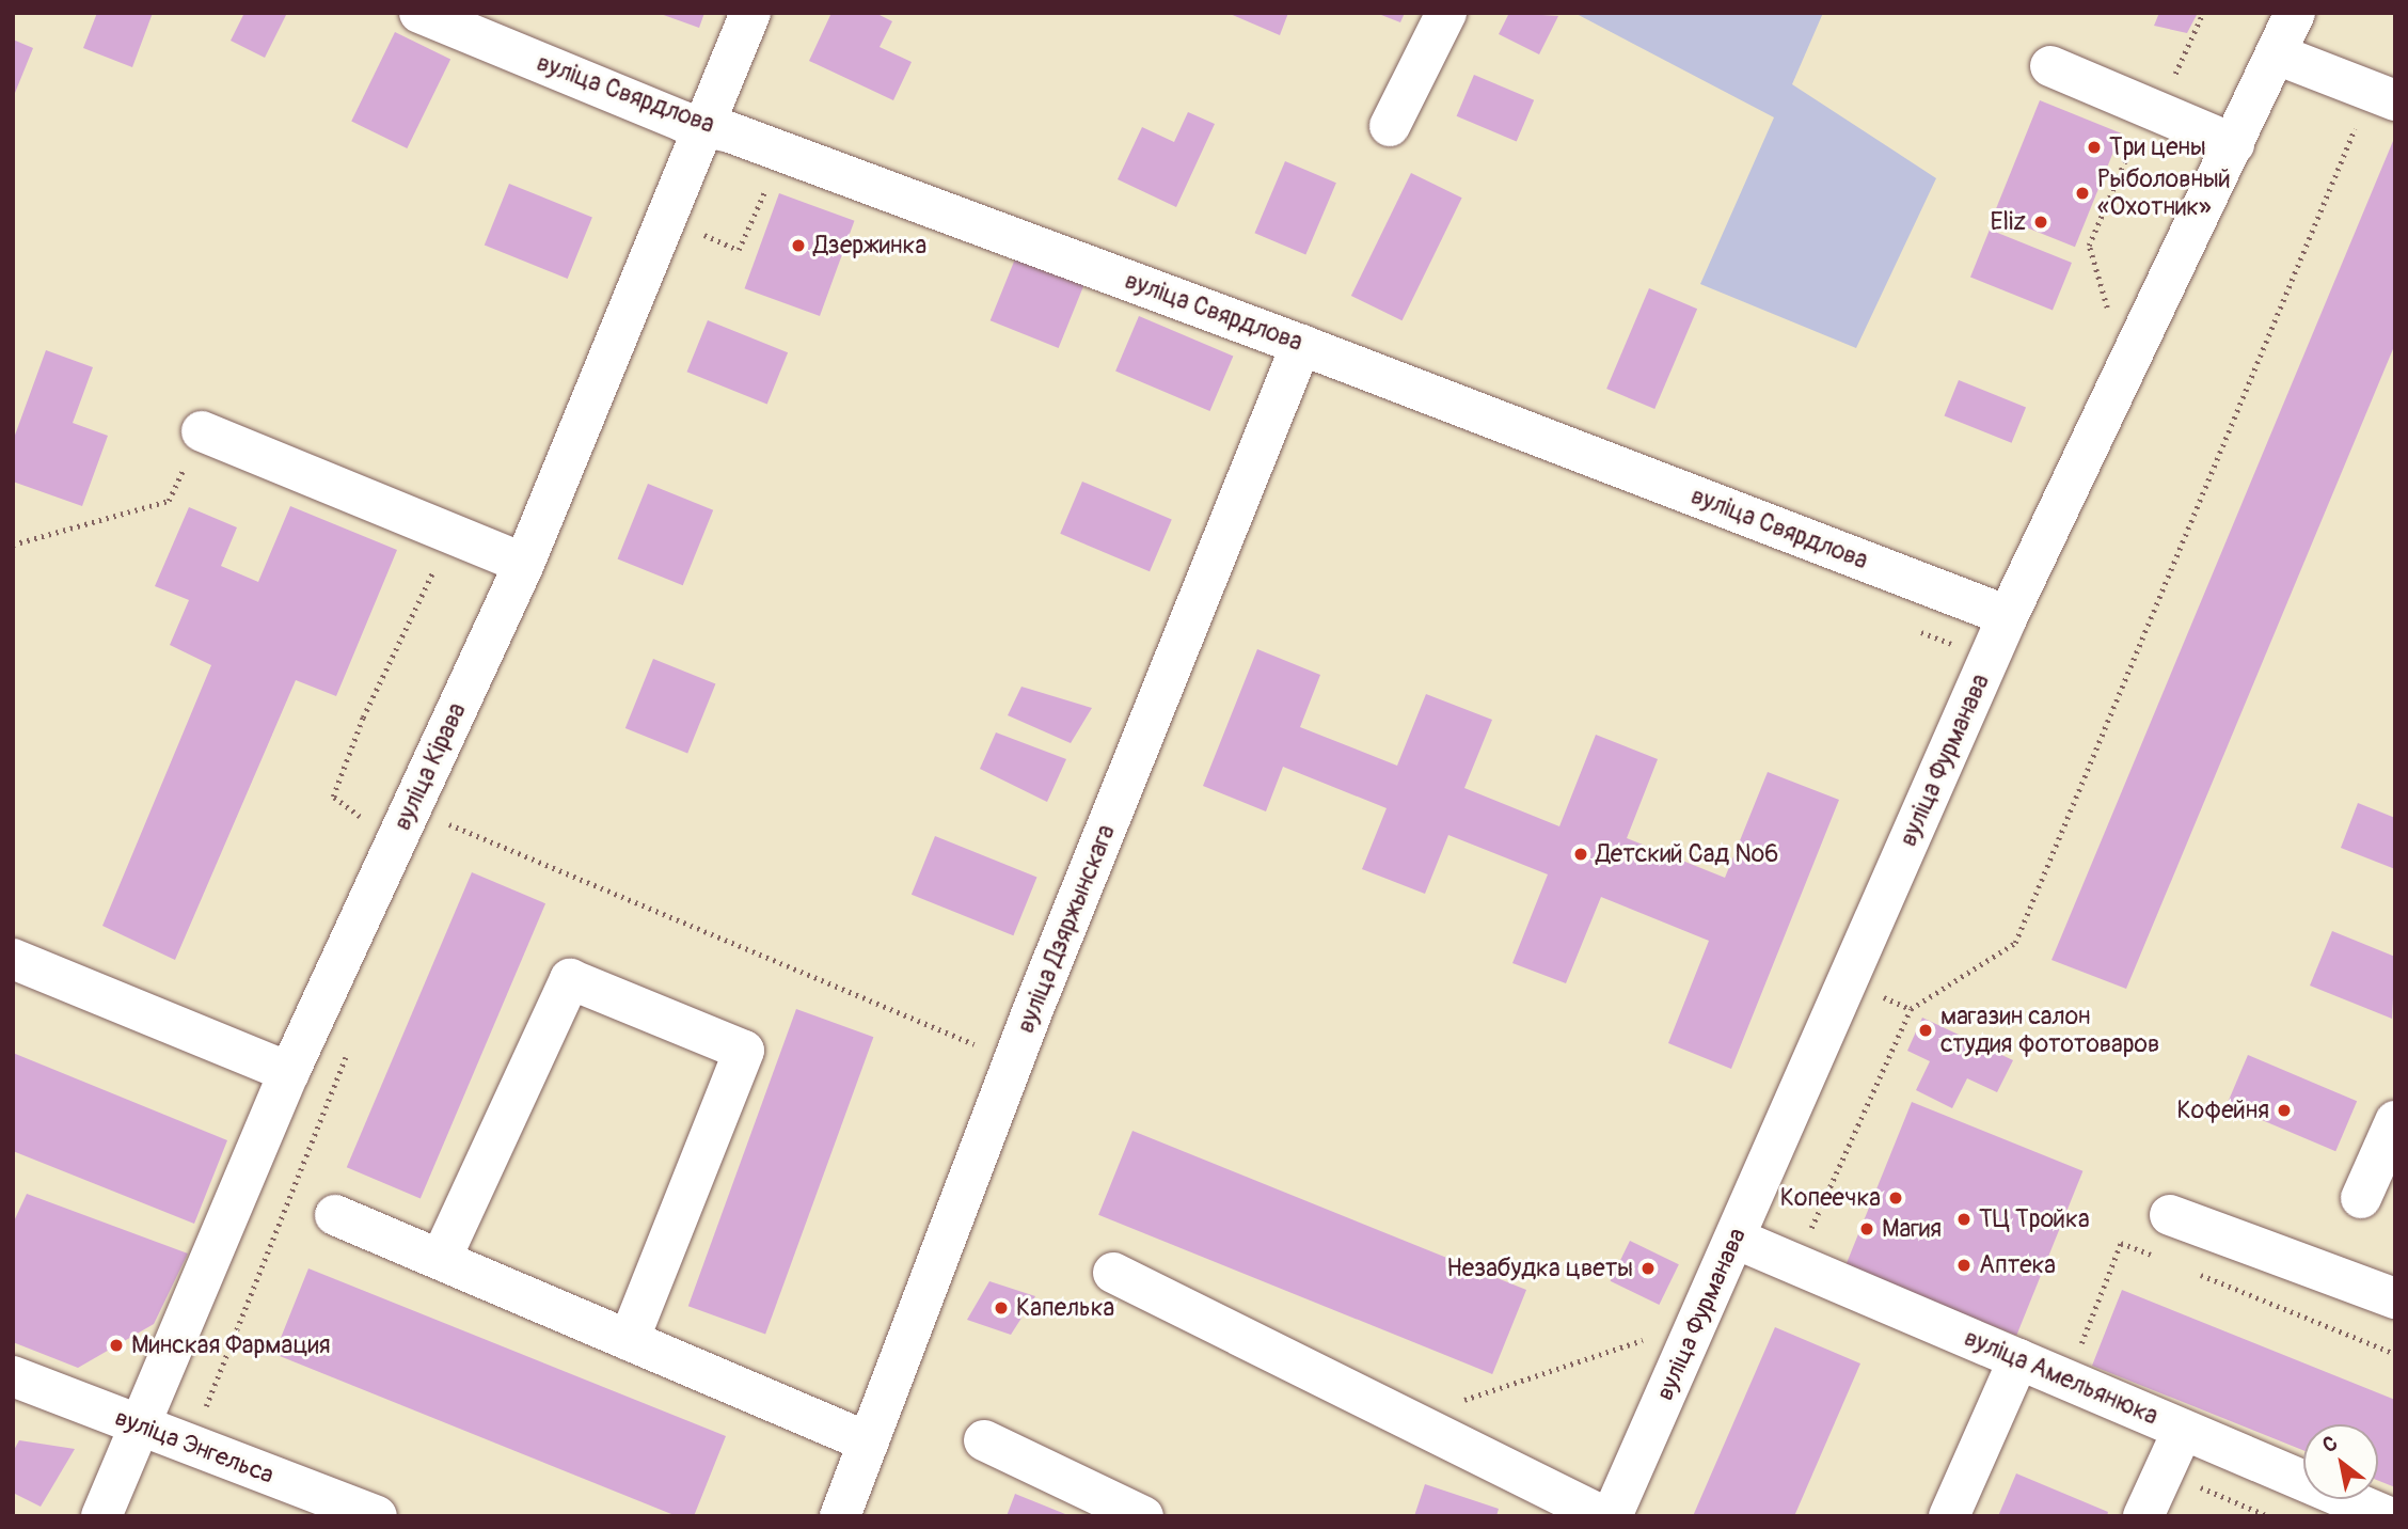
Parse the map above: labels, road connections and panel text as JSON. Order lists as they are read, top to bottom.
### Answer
{
  "streets": {
    "street": [
      "вуліца Свярдлова",
      "вуліца Фурманава",
      "вуліца Кірава",
      "вуліца Дзяржынскага",
      "вуліца Амельянюка",
      "вуліца Энгельса"
    ]
  },
  "crossings": [
    ["вуліца Свярдлова", "вуліца Фурманава"],
    ["вуліца Свярдлова", "вуліца Кірава"],
    ["вуліца Свярдлова", "вуліца Дзяржынскага"],
    ["вуліца Фурманава", "вуліца Амельянюка"],
    ["вуліца Кірава", "вуліца Энгельса"]
  ],
  "places": [
    "Три цены",
    "Рыболовный «Охотник»",
    "Eliz",
    "Дзержинка",
    "Детский Сад №6",
    "магазин салон студия фототоваров",
    "Кофейня",
    "Копеечка",
    "ТЦ Тройка",
    "Магия",
    "Аптека",
    "Незабудка цветы",
    "Капелька",
    "Минская Фармация"
  ],
  "north": "top left"
}
